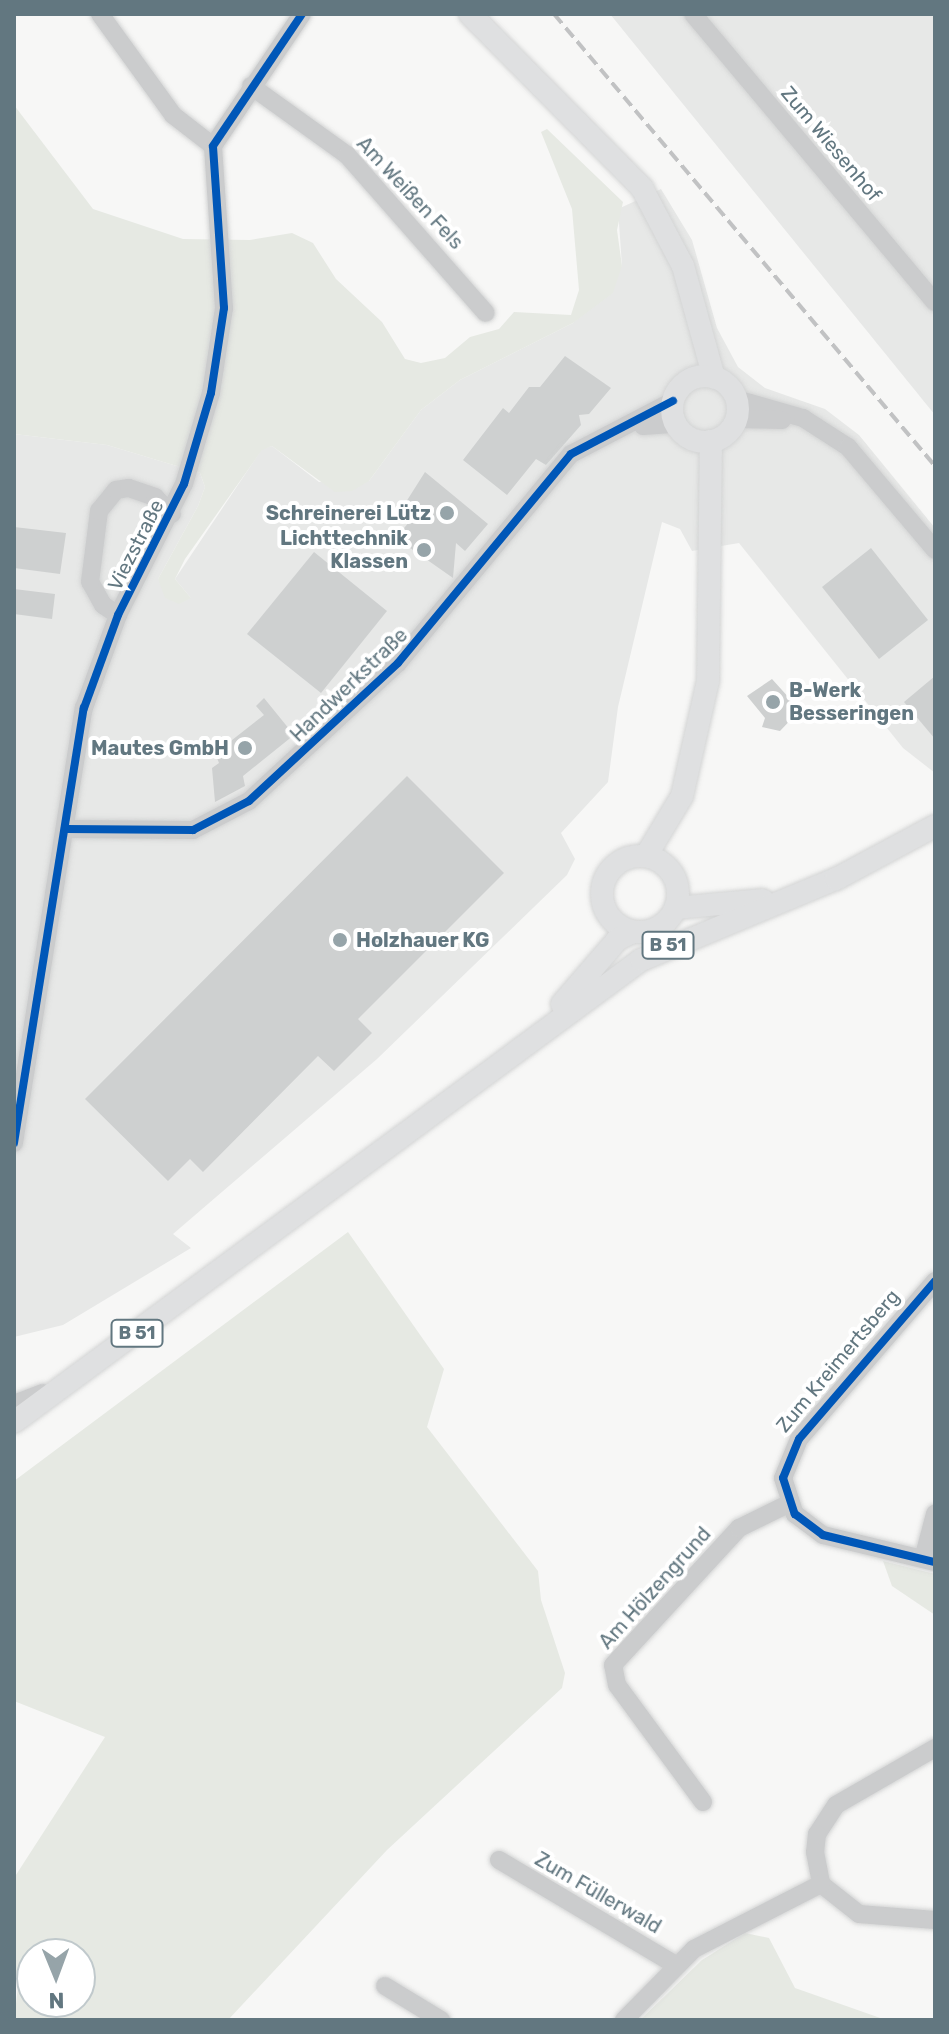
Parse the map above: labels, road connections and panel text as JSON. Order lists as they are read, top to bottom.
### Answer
{
  "streets": {
    "main road": ["B 51"],
    "street": [
      "Zum Wiesenhof",
      "Am Weißen Fels",
      "Viezstraße",
      "Handwerkstraße",
      "Zum Kreimertsberg",
      "Am Hölzengrund",
      "Zum Füllerwald"
    ]
  },
  "crossings": [
    ["Viezstraße", "Handwerkstraße"],
    ["Zum Kreimertsberg", "Am Hölzengrund"]
  ],
  "places": [
    "Schreinerei Lütz",
    "Lichttechnik Klassen",
    "B-Werk Besseringen",
    "Mautes GmbH",
    "Holzhauer KG"
  ],
  "north": "bottom"
}
